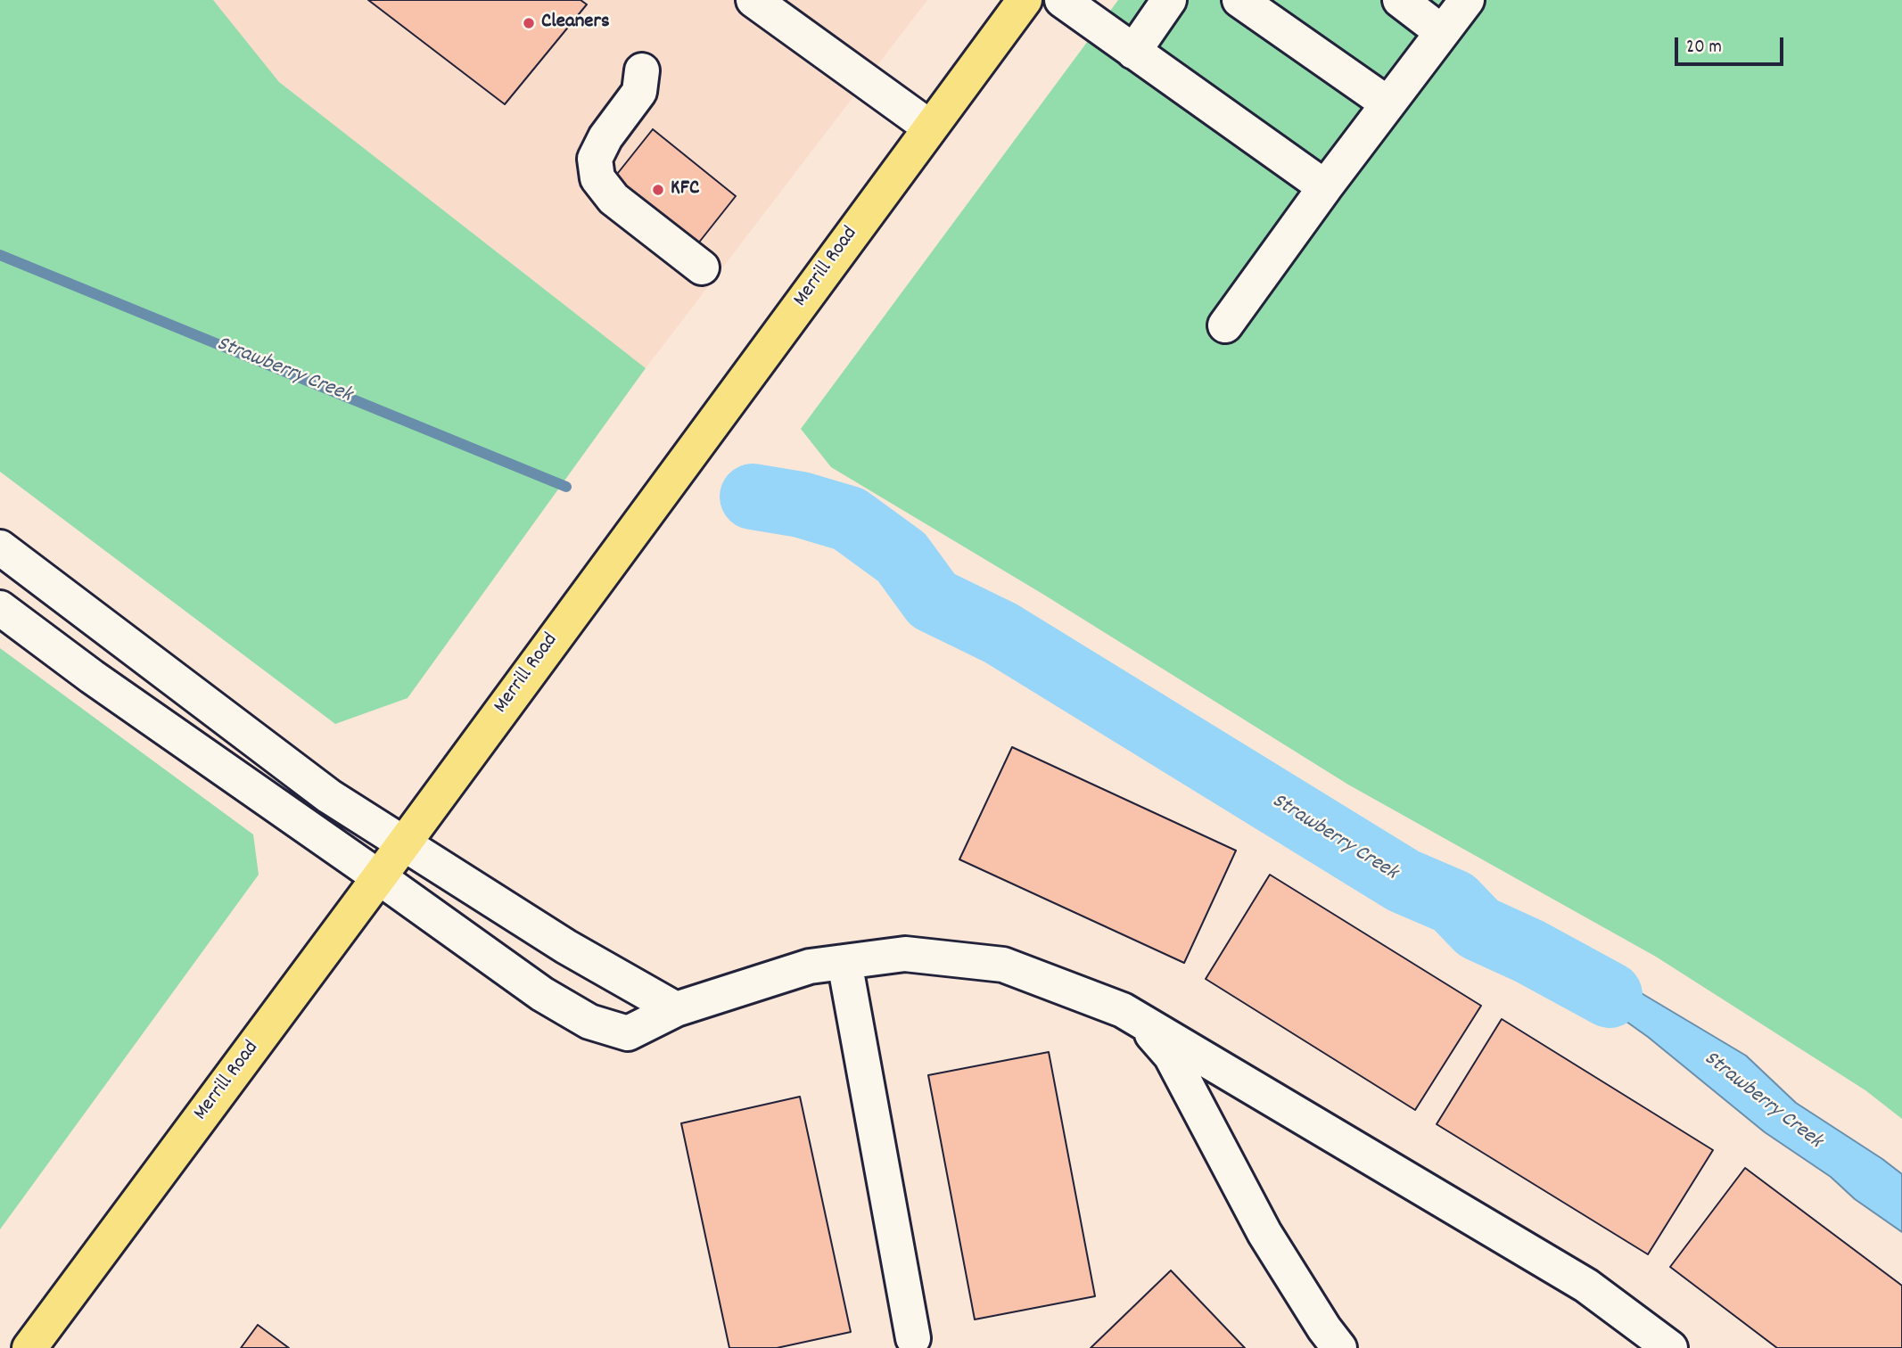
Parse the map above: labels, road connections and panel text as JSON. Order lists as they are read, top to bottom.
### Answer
{
  "streets": {
    "main road": ["Merrill Road"]
  },
  "water": ["Strawberry Creek"],
  "places": ["Cleaners", "KFC"],
  "scale_bar": "20 m"
}
